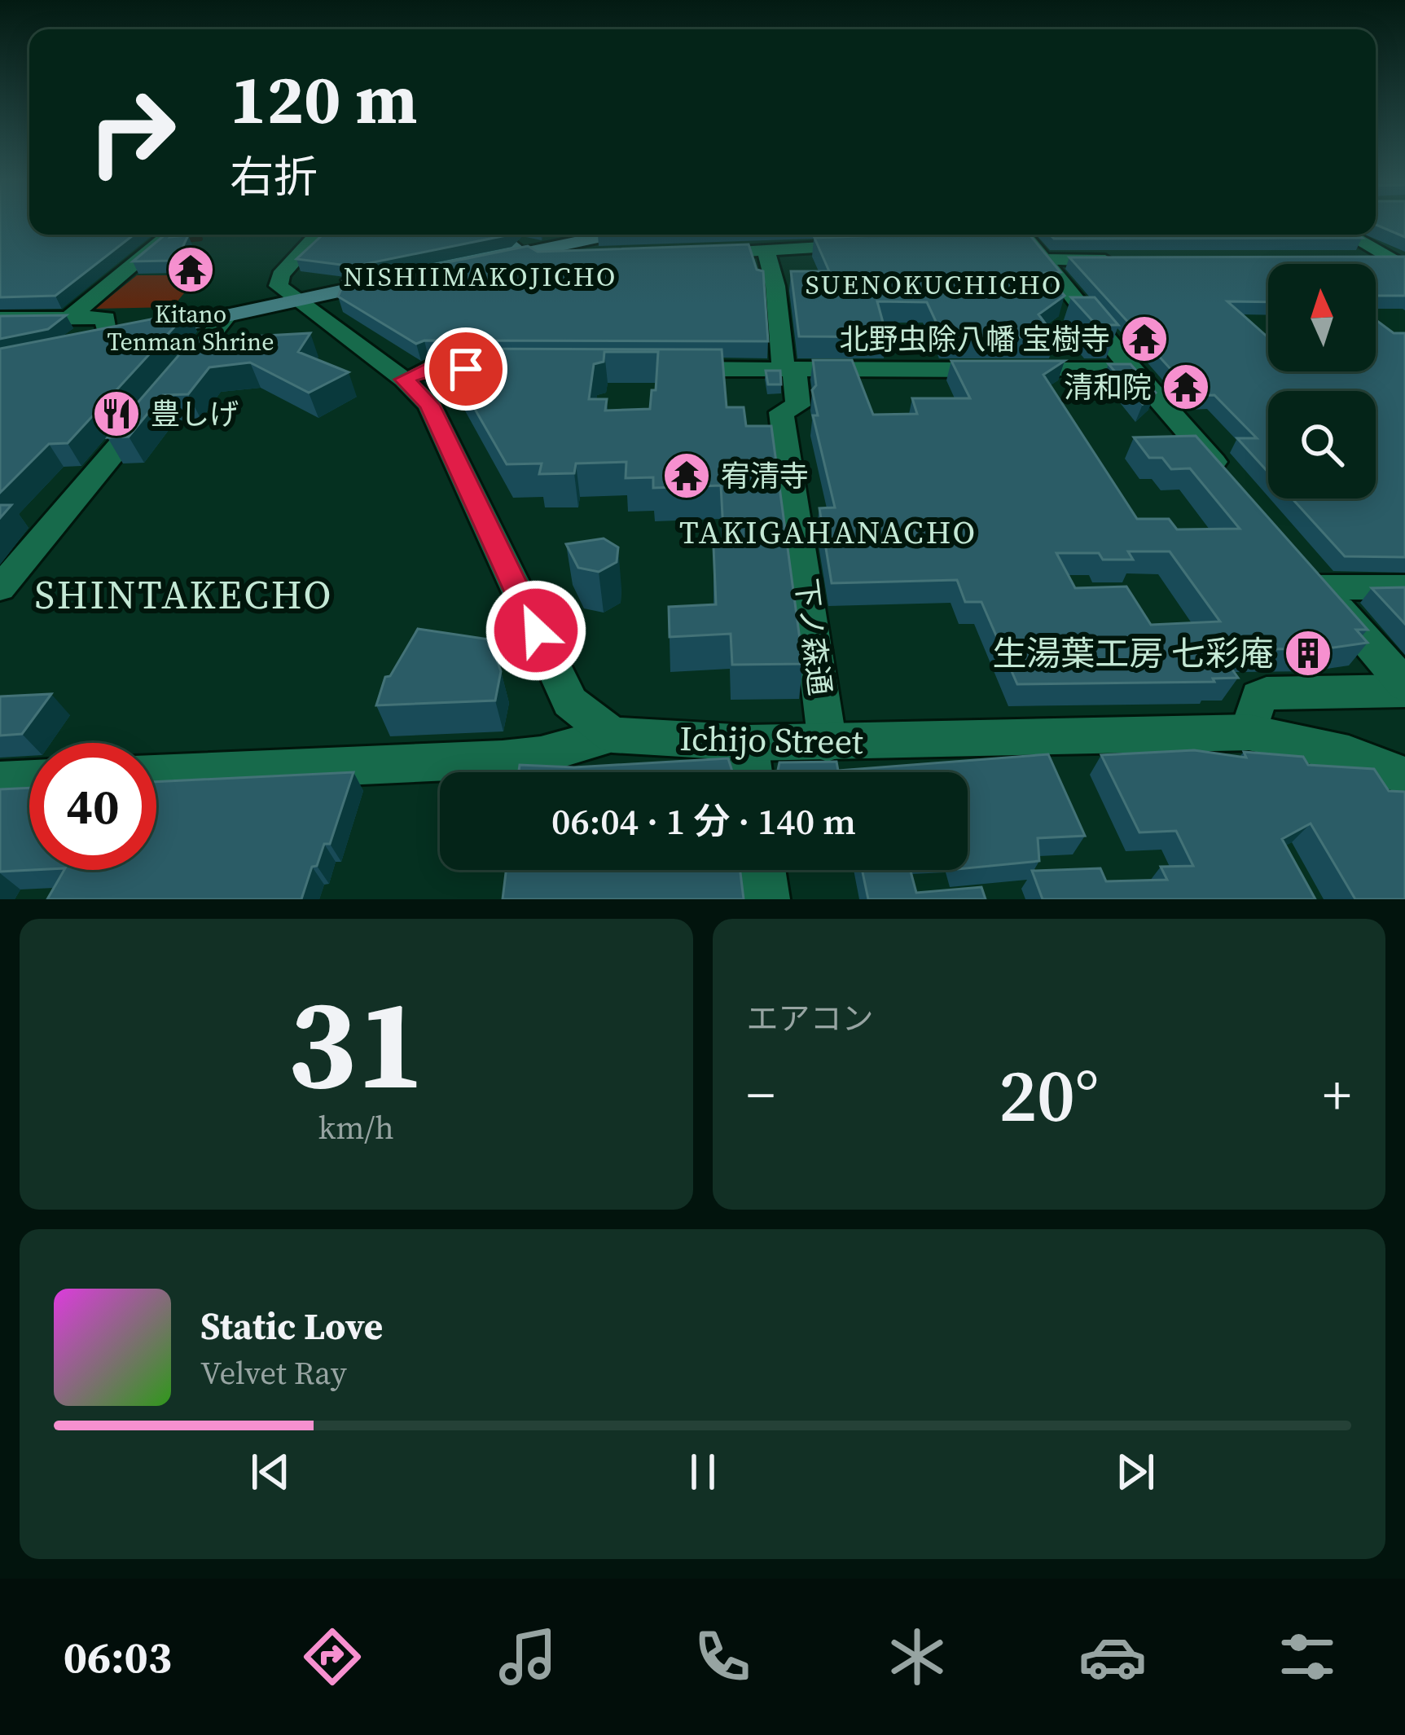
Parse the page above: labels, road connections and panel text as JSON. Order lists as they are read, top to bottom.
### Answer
{
  "streets": {
    "street": ["下ノ森通", "Ichijo Street"]
  },
  "crossings": [
    ["下ノ森通", "Ichijo Street"]
  ],
  "districts": [
    "NISHIIMAKOJICHO",
    "SUENOKUCHICHO",
    "TAKIGAHANACHO",
    "SHINTAKECHO"
  ],
  "places": {
    "temple": [
      "Kitano Tenman Shrine",
      "北野虫除八幡 宝樹寺",
      "清和院",
      "宥清寺"
    ],
    "restaurant": ["豊しげ"],
    "building": ["生湯葉工房 七彩庵"]
  },
  "north": "top",
  "page": {
    "turn": ["120 m", "右折"],
    "limit": "40",
    "trip": "06:04 · 1 分 · 140 m",
    "tile": [
      ["31", "km/h"],
      "エアコン"
    ],
    "heat": ["−", "20°", "+"],
    "song": ["Static Love", "Velvet Ray"],
    "tabs": "06:03"
  }
}
